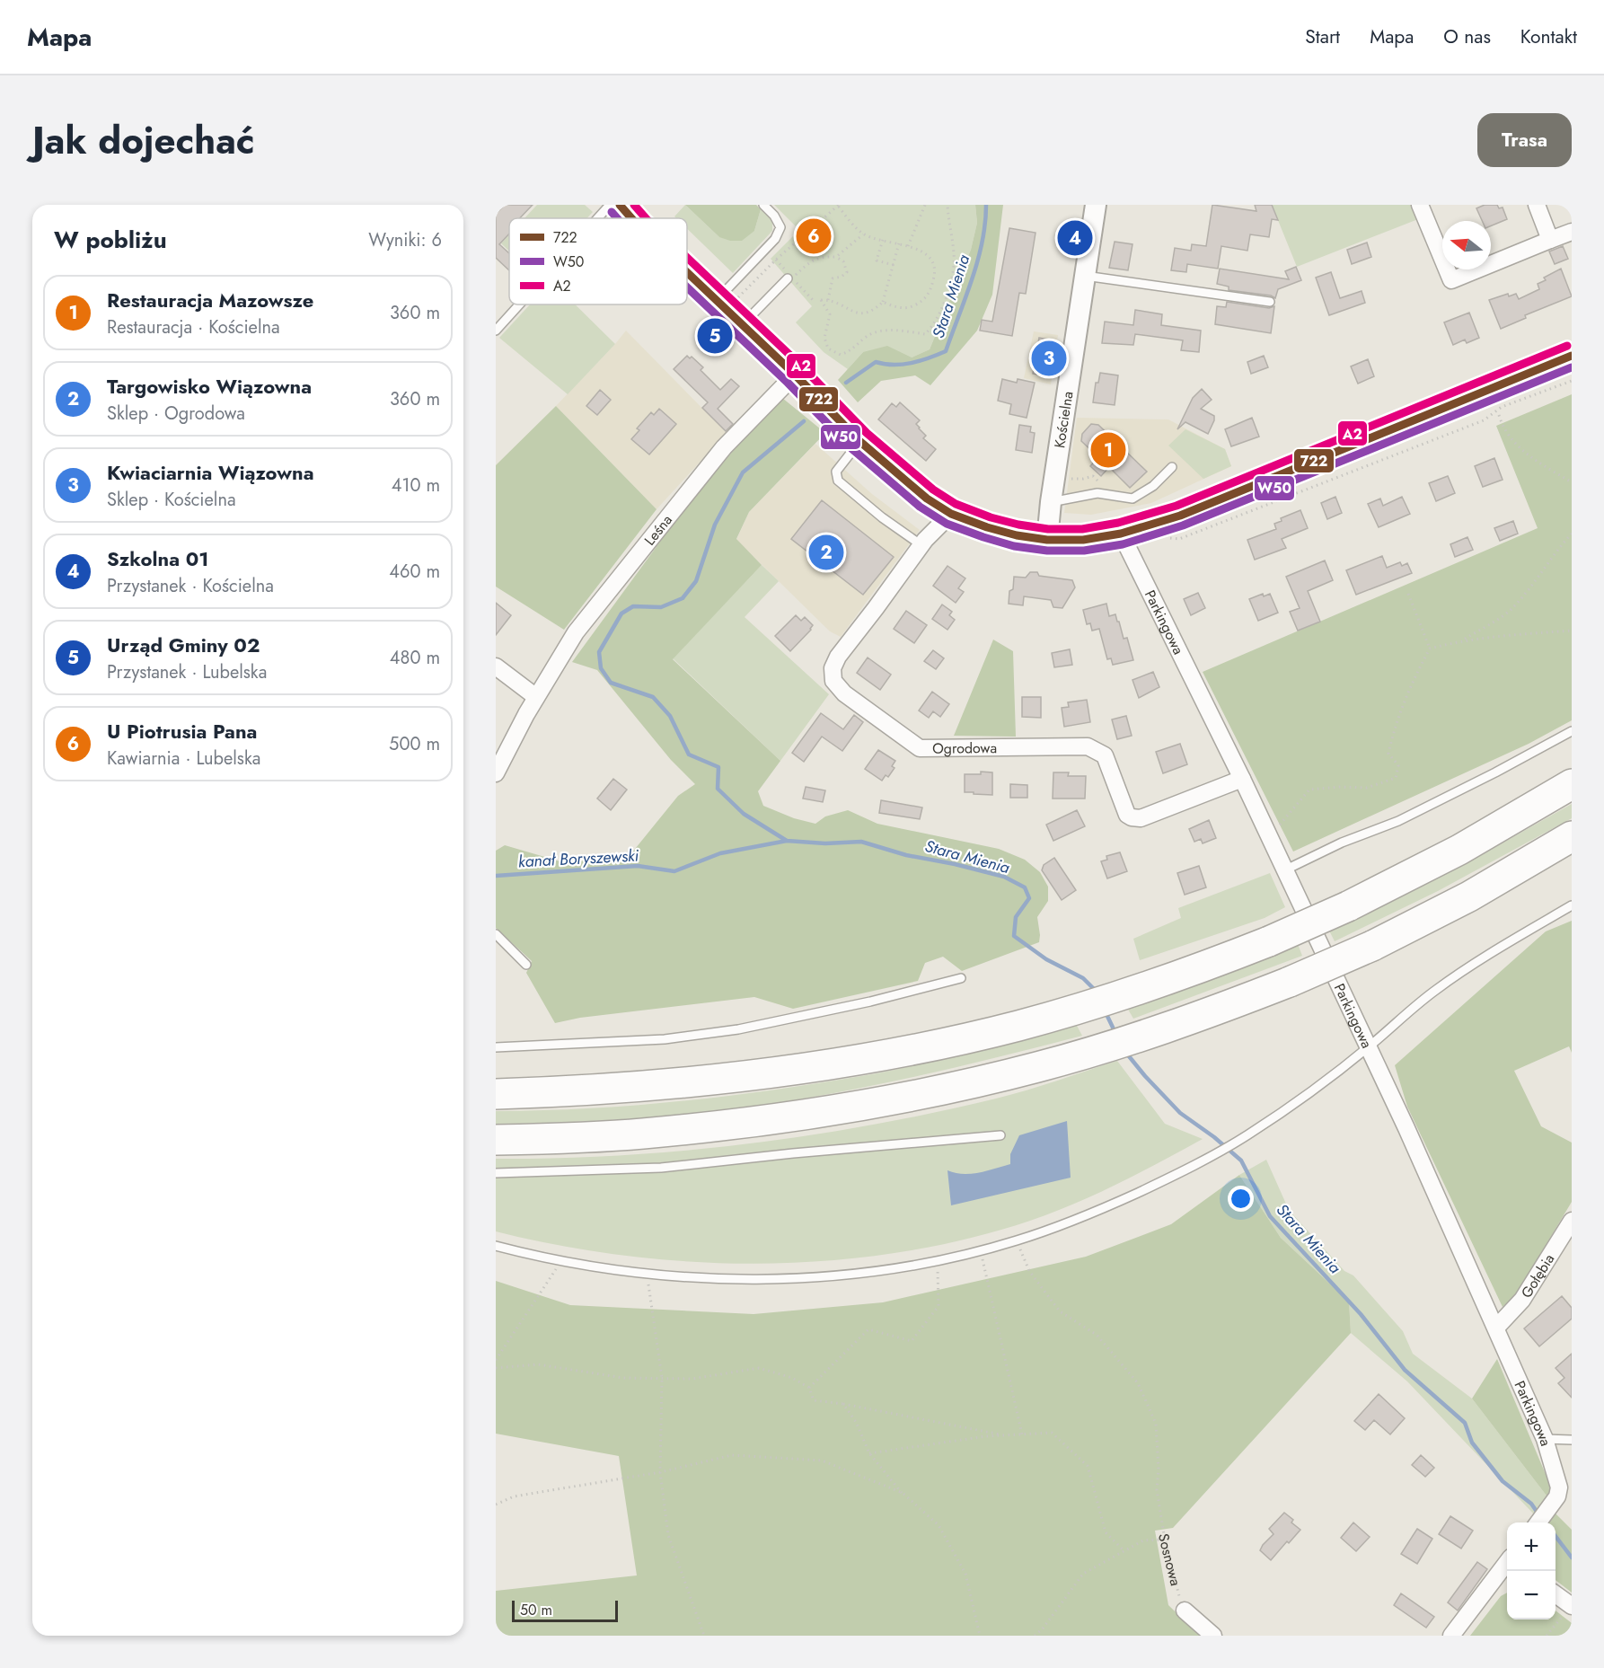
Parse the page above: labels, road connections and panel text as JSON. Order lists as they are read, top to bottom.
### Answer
{
  "streets": {
    "street": [
      "Kościelna",
      "Leśna",
      "Parkingowa",
      "Ogrodowa",
      "Gołębia"
    ],
    "path": ["Sosnowa"]
  },
  "crossings": [
    ["Parkingowa", "Ogrodowa"],
    ["Parkingowa", "Gołębia"]
  ],
  "water": ["Stara Mienia", "kanał Boryszewski"],
  "lines": ["transit line 722", "transit line A2", "transit line W50"],
  "legend": ["722", "W50", "A2"],
  "scale_bar": "50 m",
  "north": "left",
  "page": {
    "header": "Mapa",
    "nav": [
      "Start",
      "Mapa",
      "O nas",
      "Kontakt"
    ],
    "title": "Jak dojechać",
    "buttons": "Trasa",
    "heading": ["W pobliżu", "Wyniki: 6"],
    "pins": [
      "6",
      "4",
      "5",
      "3",
      "1",
      "2"
    ],
    "list": [
      {
        "mark": "1",
        "name": "Restauracja Mazowsze",
        "note": "Restauracja · Kościelna",
        "value": "360 m"
      },
      {
        "mark": "2",
        "name": "Targowisko Wiązowna",
        "note": "Sklep · Ogrodowa",
        "value": "360 m"
      },
      {
        "mark": "3",
        "name": "Kwiaciarnia Wiązowna",
        "note": "Sklep · Kościelna",
        "value": "410 m"
      },
      {
        "mark": "4",
        "name": "Szkolna 01",
        "note": "Przystanek · Kościelna",
        "value": "460 m"
      },
      {
        "mark": "5",
        "name": "Urząd Gminy 02",
        "note": "Przystanek · Lubelska",
        "value": "480 m"
      },
      {
        "mark": "6",
        "name": "U Piotrusia Pana",
        "note": "Kawiarnia · Lubelska",
        "value": "500 m"
      }
    ],
    "map_buttons": ["+", "−"],
    "scale": "50 m"
  }
}
